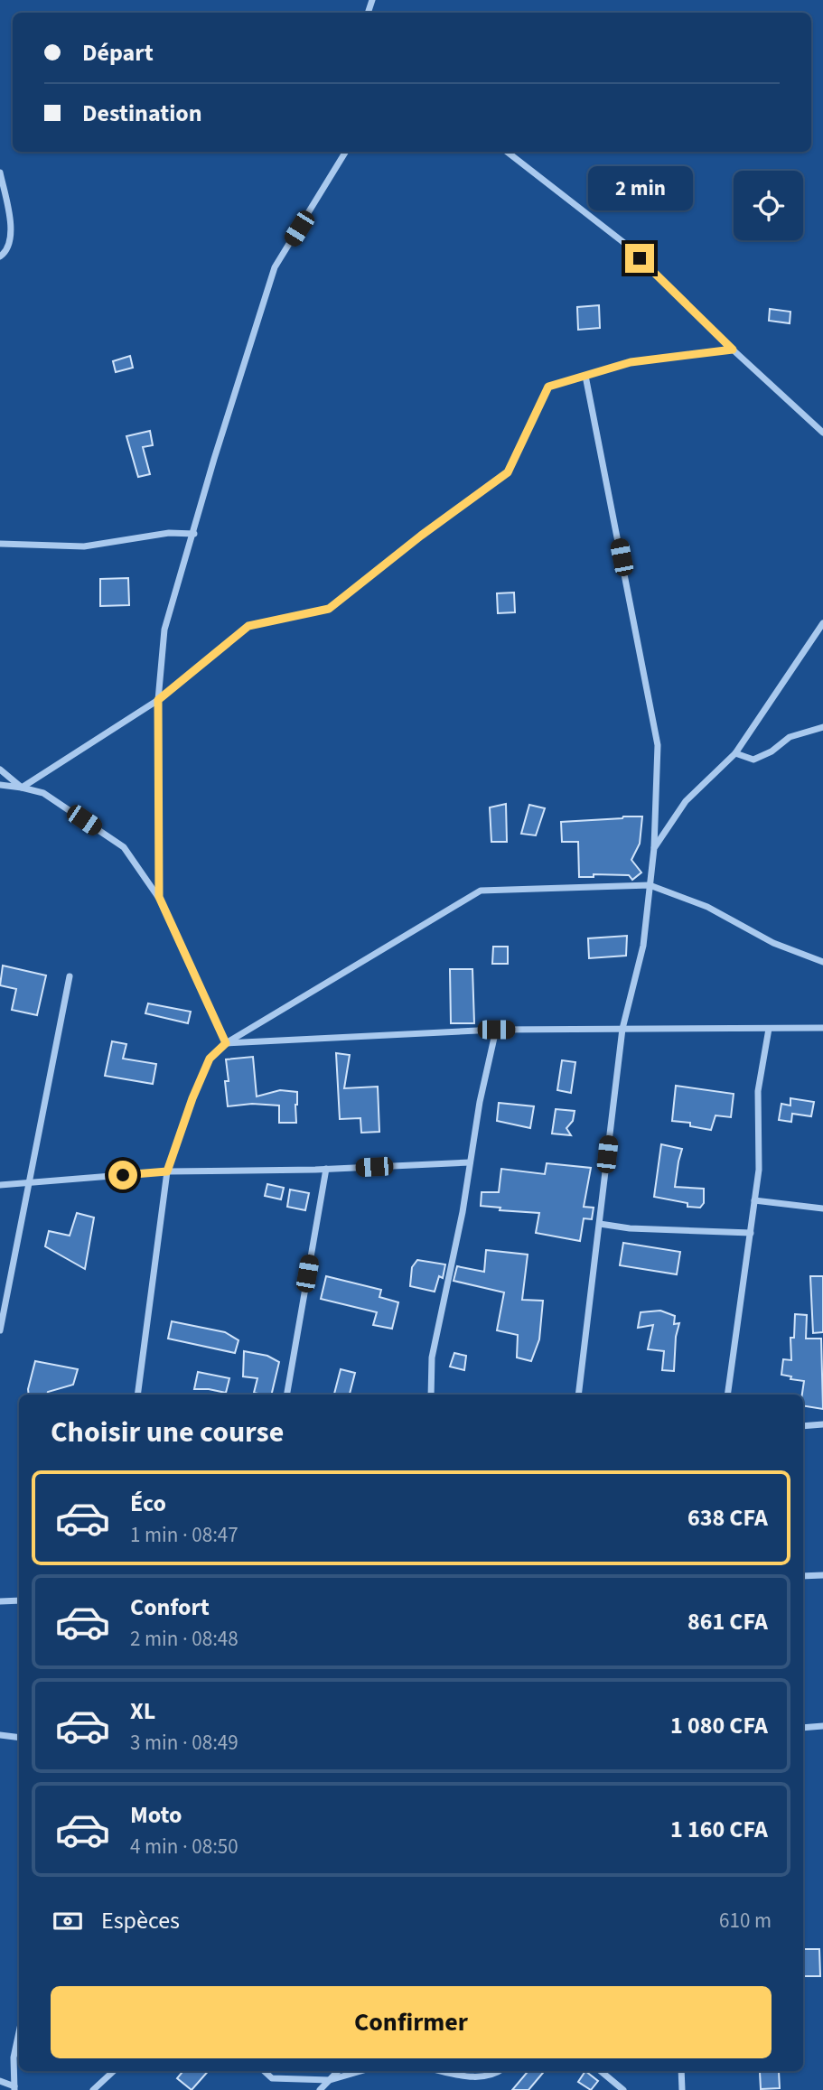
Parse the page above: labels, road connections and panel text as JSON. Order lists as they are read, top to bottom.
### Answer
{
  "page": {
    "banner": ["Départ", "Destination"],
    "bubble": "2 min",
    "heading": "Choisir une course",
    "list": [
      {
        "name": "Éco",
        "note": "1 min · 08:47",
        "value": "638 CFA"
      },
      {
        "name": "Confort",
        "note": "2 min · 08:48",
        "value": "861 CFA"
      },
      {
        "name": "XL",
        "note": "3 min · 08:49",
        "value": "1 080 CFA"
      },
      {
        "name": "Moto",
        "note": "4 min · 08:50",
        "value": "1 160 CFA"
      }
    ],
    "pay": ["Espèces", "610 m"],
    "buttons": "Confirmer"
  }
}
